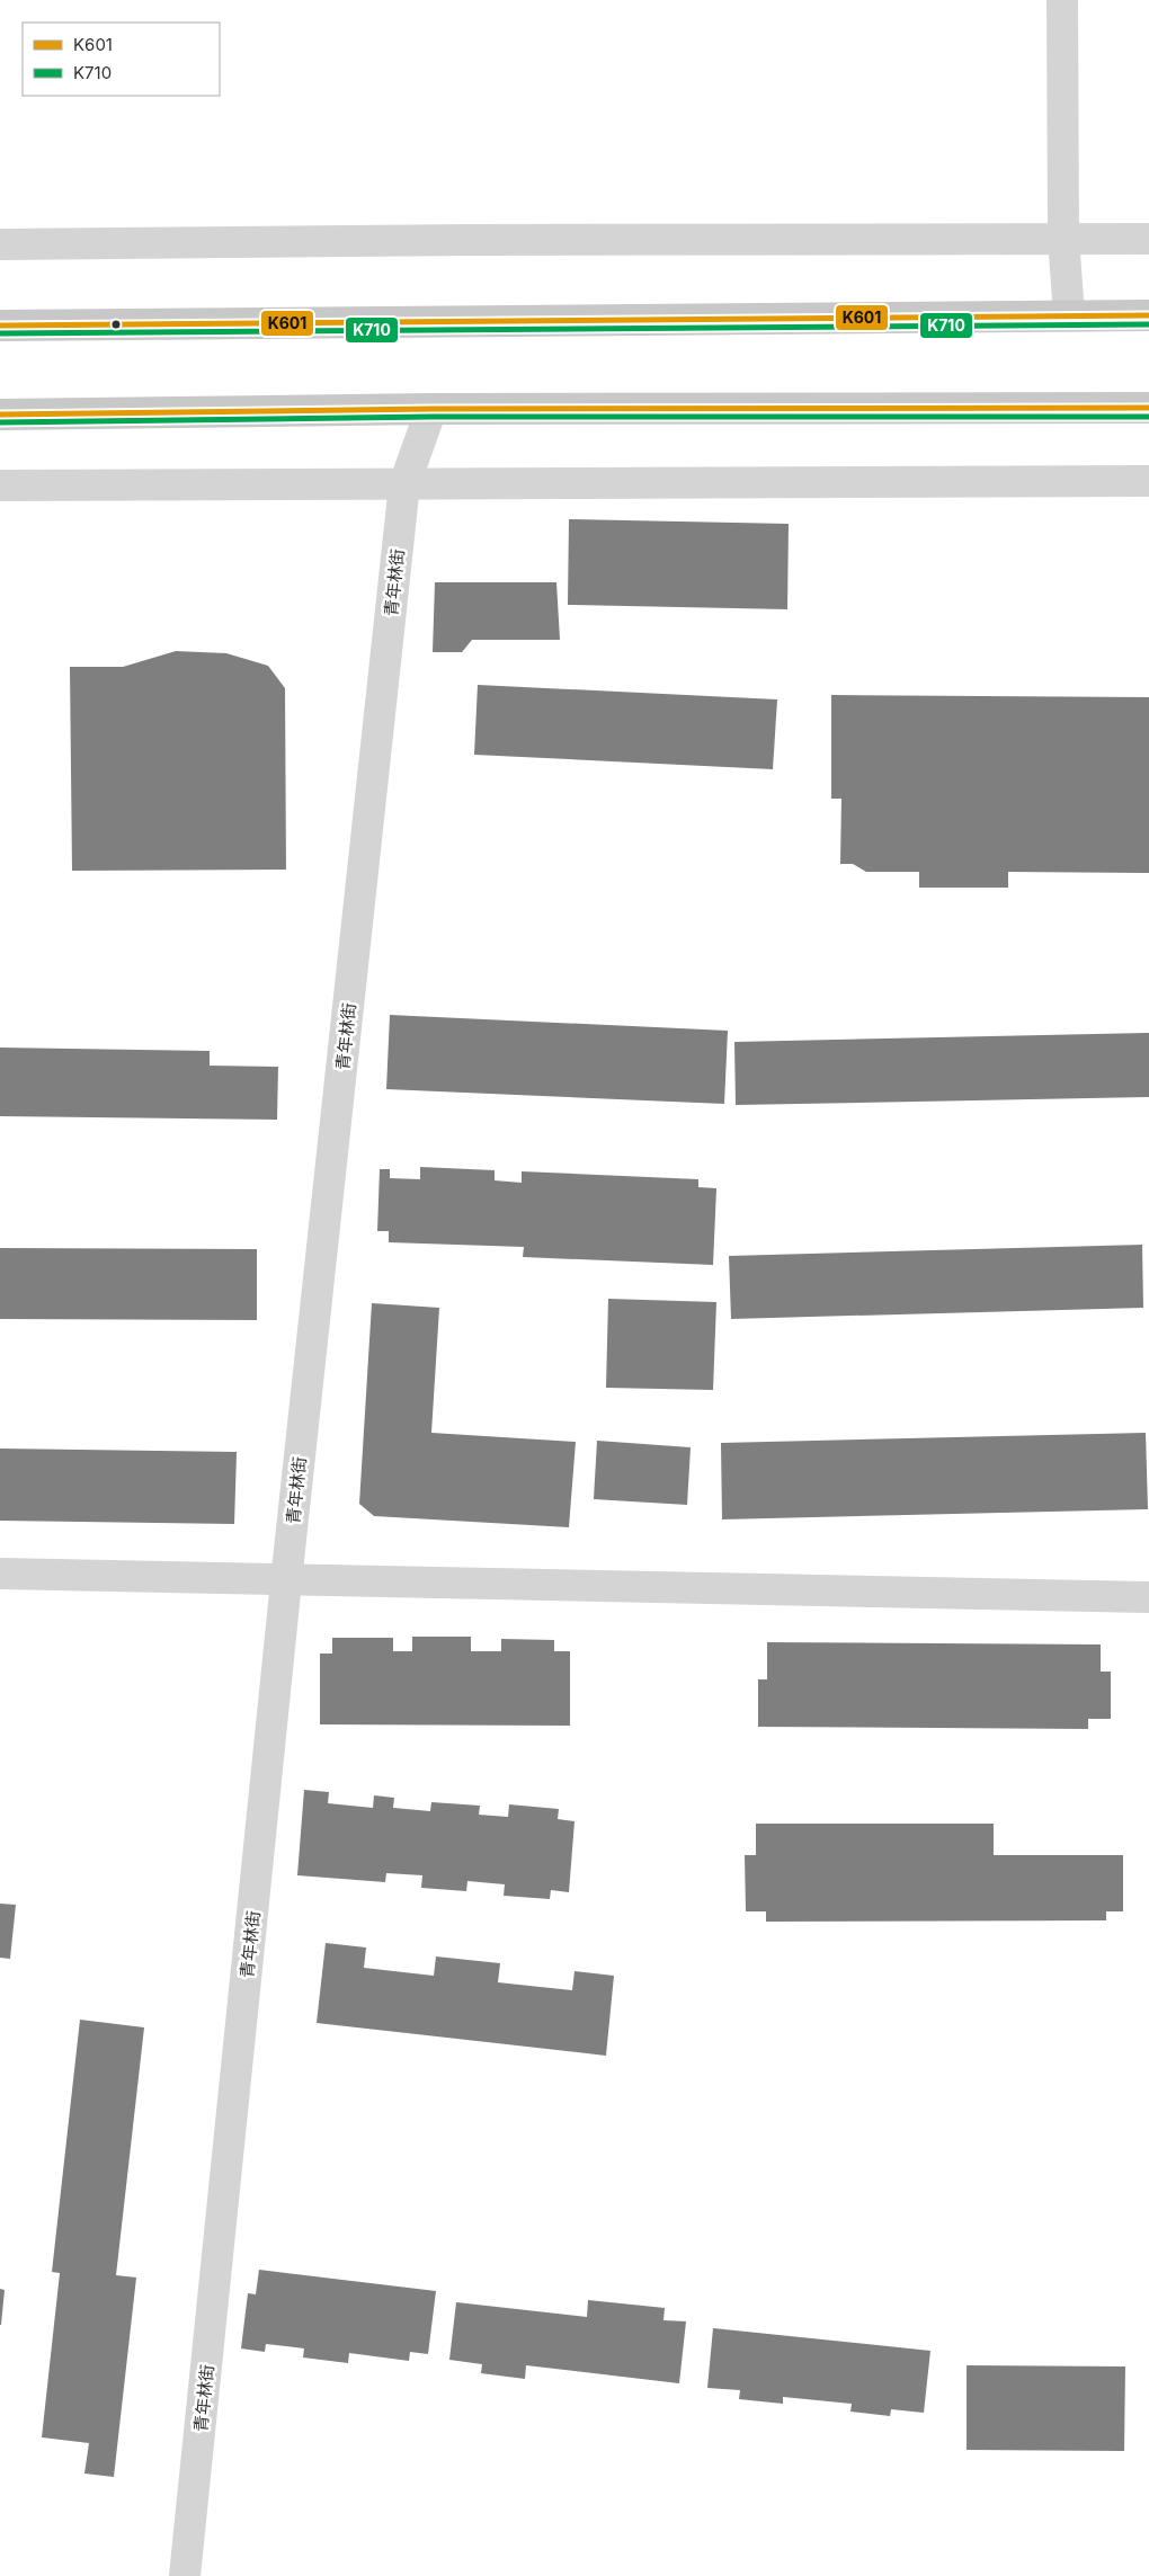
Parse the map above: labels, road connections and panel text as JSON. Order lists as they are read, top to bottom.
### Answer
{
  "streets": {
    "street": ["青年林街"]
  },
  "lines": ["transit line K601", "transit line K710"],
  "legend": ["K601", "K710"]
}
